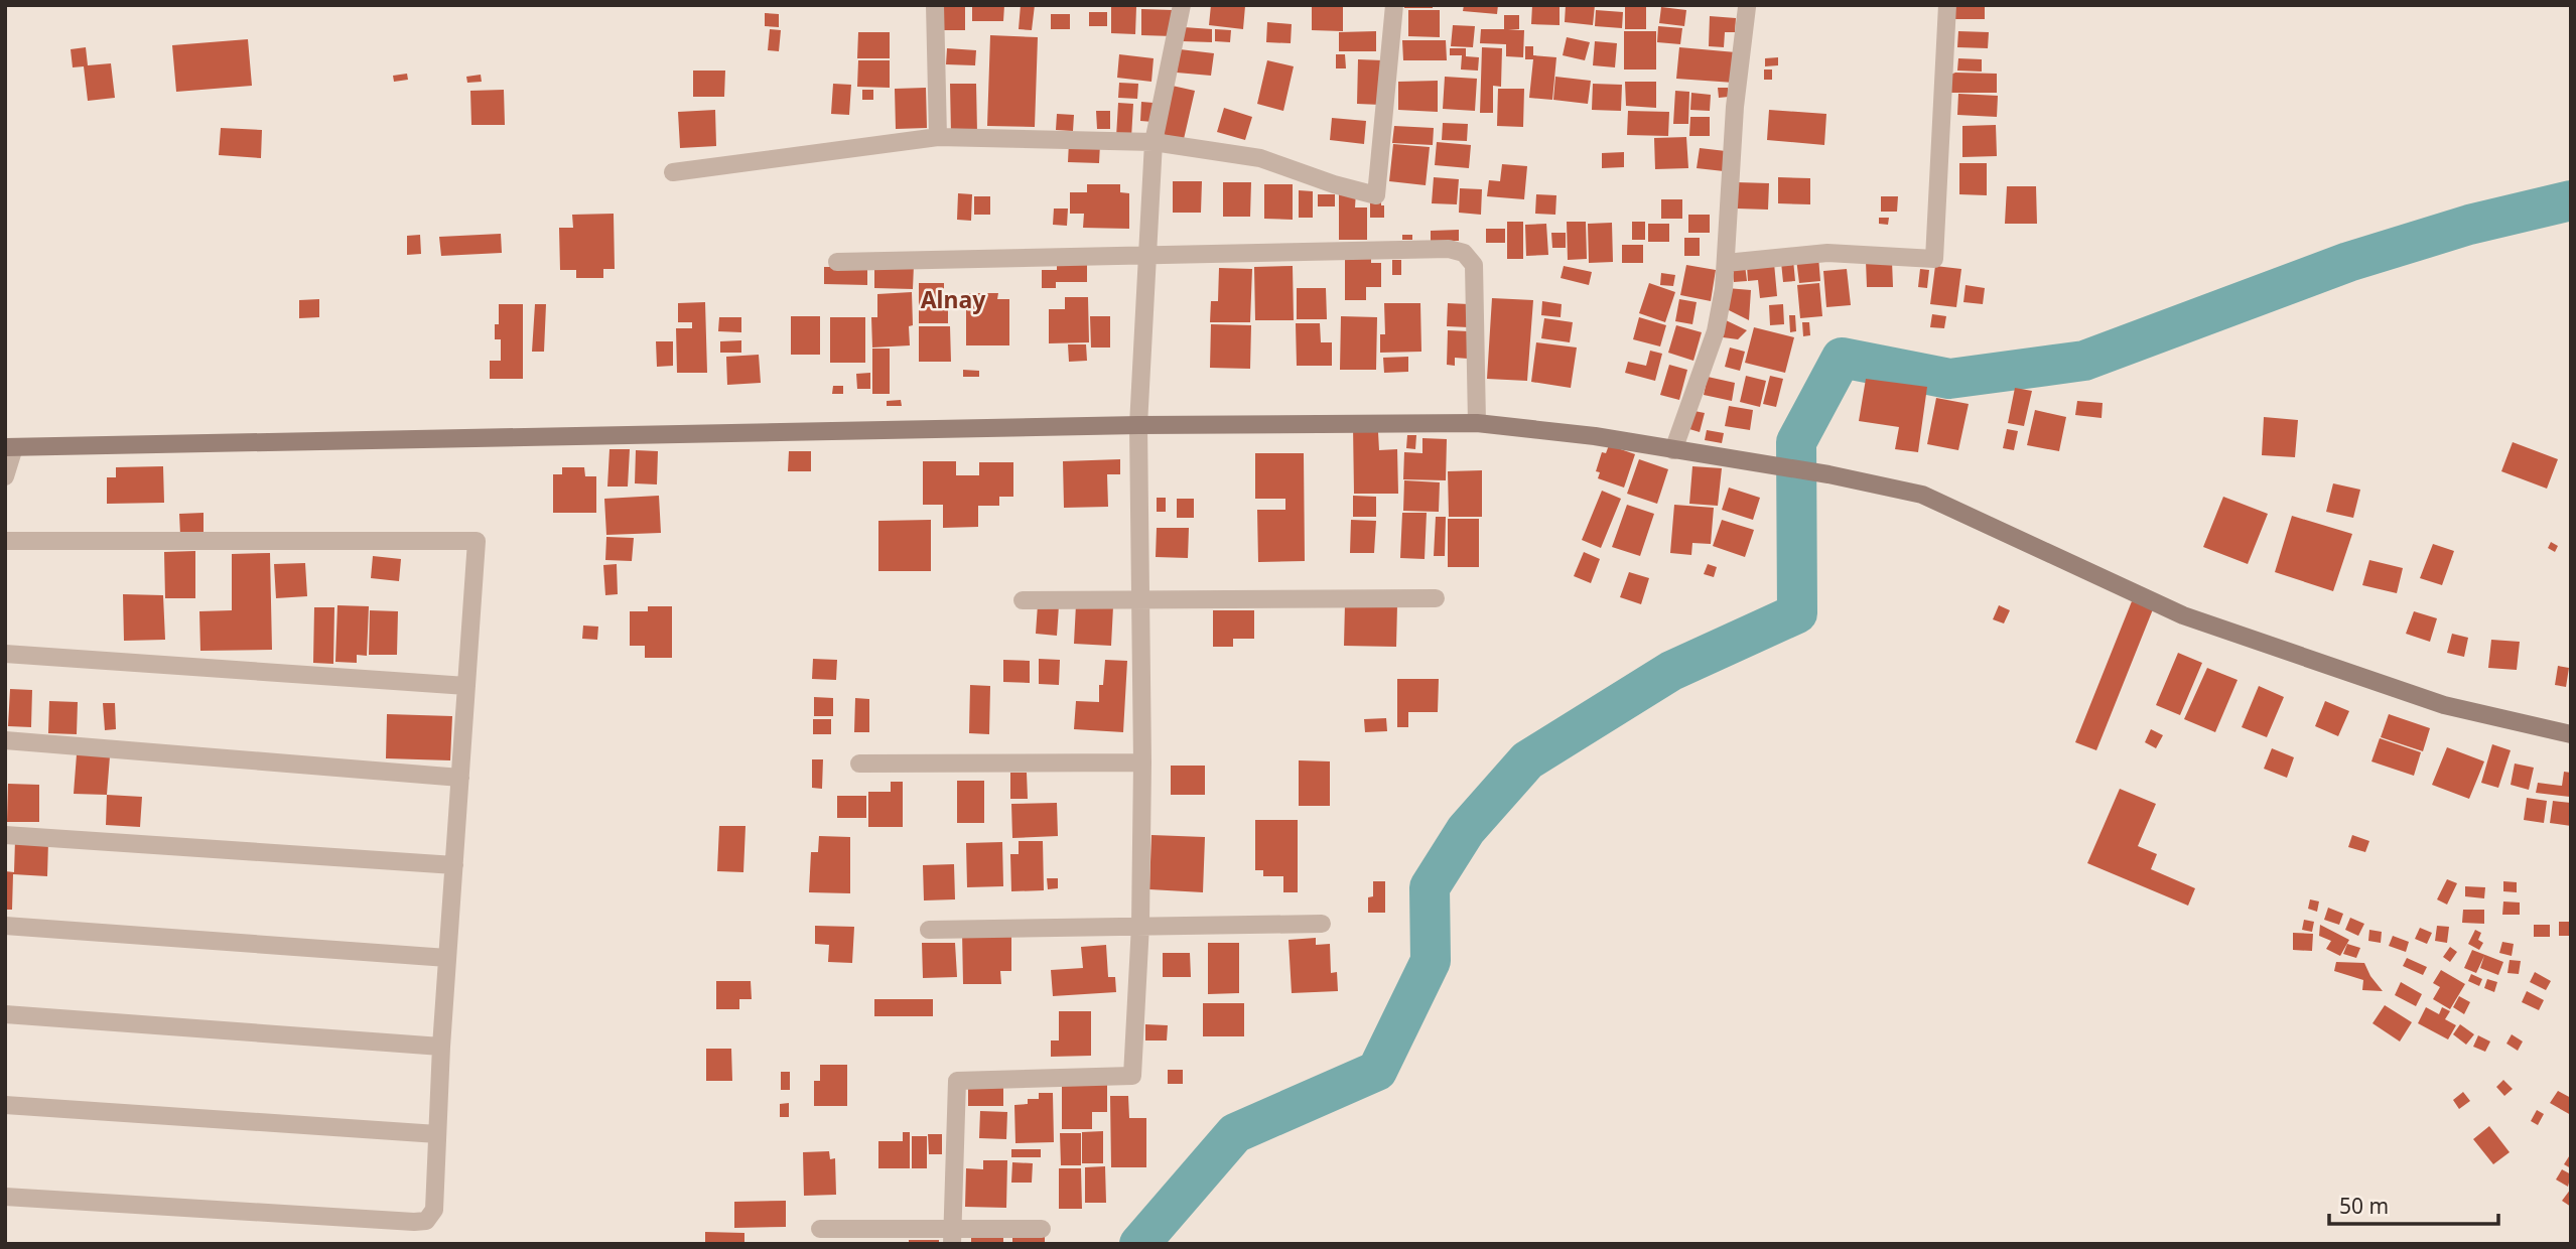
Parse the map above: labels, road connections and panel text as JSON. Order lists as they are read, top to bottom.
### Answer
{
  "districts": ["Alnay"],
  "scale_bar": "50 m"
}
